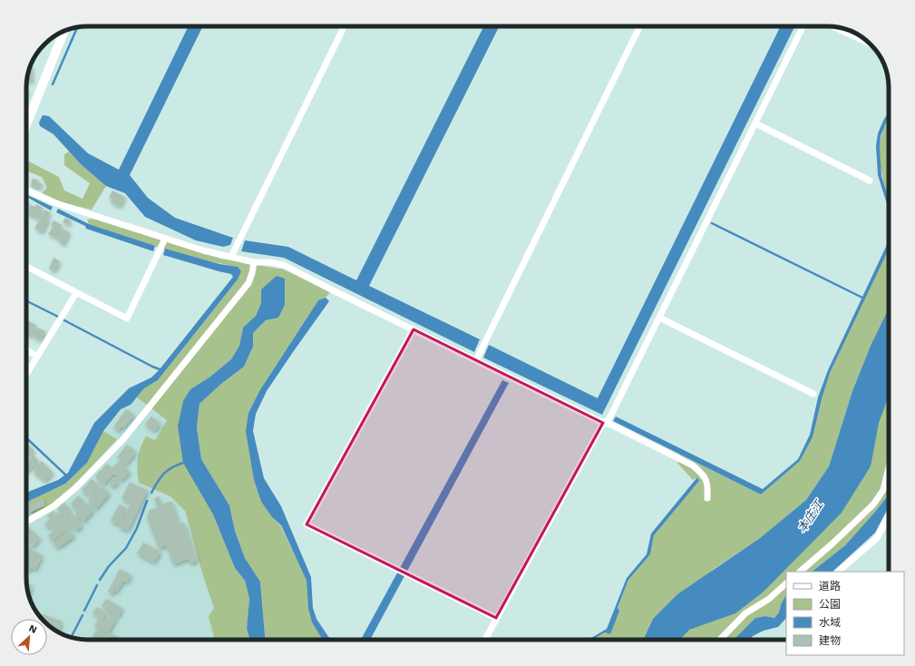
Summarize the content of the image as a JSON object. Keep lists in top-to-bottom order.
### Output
{
  "water": ["本庄江"],
  "legend": [
    "道路",
    "公園",
    "水域",
    "建物"
  ],
  "north": "top right"
}
